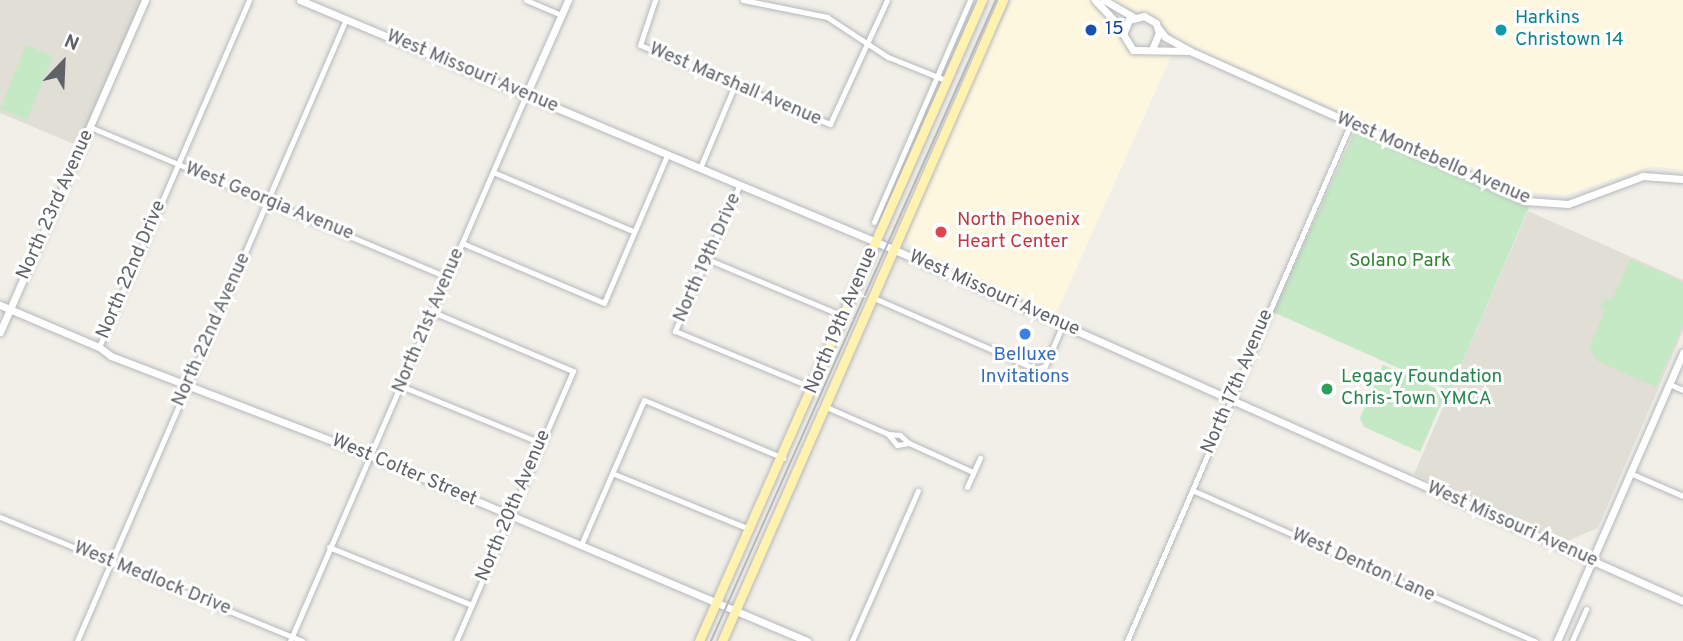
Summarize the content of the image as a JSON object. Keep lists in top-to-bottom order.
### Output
{
  "streets": {
    "main road": ["North 19th Avenue"],
    "street": [
      "West Missouri Avenue",
      "West Marshall Avenue",
      "West Montebello Avenue",
      "West Georgia Avenue",
      "North 23rd Avenue",
      "North 19th Drive",
      "North 22nd Drive",
      "North 21st Avenue",
      "North 22nd Avenue",
      "North 17th Avenue",
      "West Colter Street",
      "North 20th Avenue",
      "West Denton Lane",
      "West Medlock Drive"
    ]
  },
  "crossings": [
    ["West Missouri Avenue", "North 19th Drive"],
    ["West Missouri Avenue", "North 21st Avenue"],
    ["West Missouri Avenue", "North 19th Avenue"],
    ["West Missouri Avenue", "North 22nd Avenue"],
    ["West Missouri Avenue", "North 17th Avenue"],
    ["West Montebello Avenue", "North 17th Avenue"],
    ["West Georgia Avenue", "North 23rd Avenue"],
    ["West Georgia Avenue", "North 22nd Drive"],
    ["West Georgia Avenue", "North 21st Avenue"],
    ["West Georgia Avenue", "North 22nd Avenue"],
    ["North 23rd Avenue", "West Colter Street"],
    ["North 19th Drive", "North 19th Avenue"],
    ["North 22nd Drive", "West Colter Street"],
    ["North 21st Avenue", "West Colter Street"],
    ["North 21st Avenue", "North 20th Avenue"],
    ["North 21st Avenue", "West Medlock Drive"],
    ["North 19th Avenue", "West Colter Street"],
    ["North 22nd Avenue", "West Colter Street"],
    ["North 22nd Avenue", "West Medlock Drive"],
    ["North 17th Avenue", "West Denton Lane"],
    ["West Colter Street", "North 20th Avenue"]
  ],
  "parks": ["Solano Park"],
  "places": [
    "15",
    "Harkins Christown 14",
    "North Phoenix Heart Center",
    "Belluxe Invitations",
    "Legacy Foundation Chris-Town YMCA"
  ],
  "north": "top right"
}
